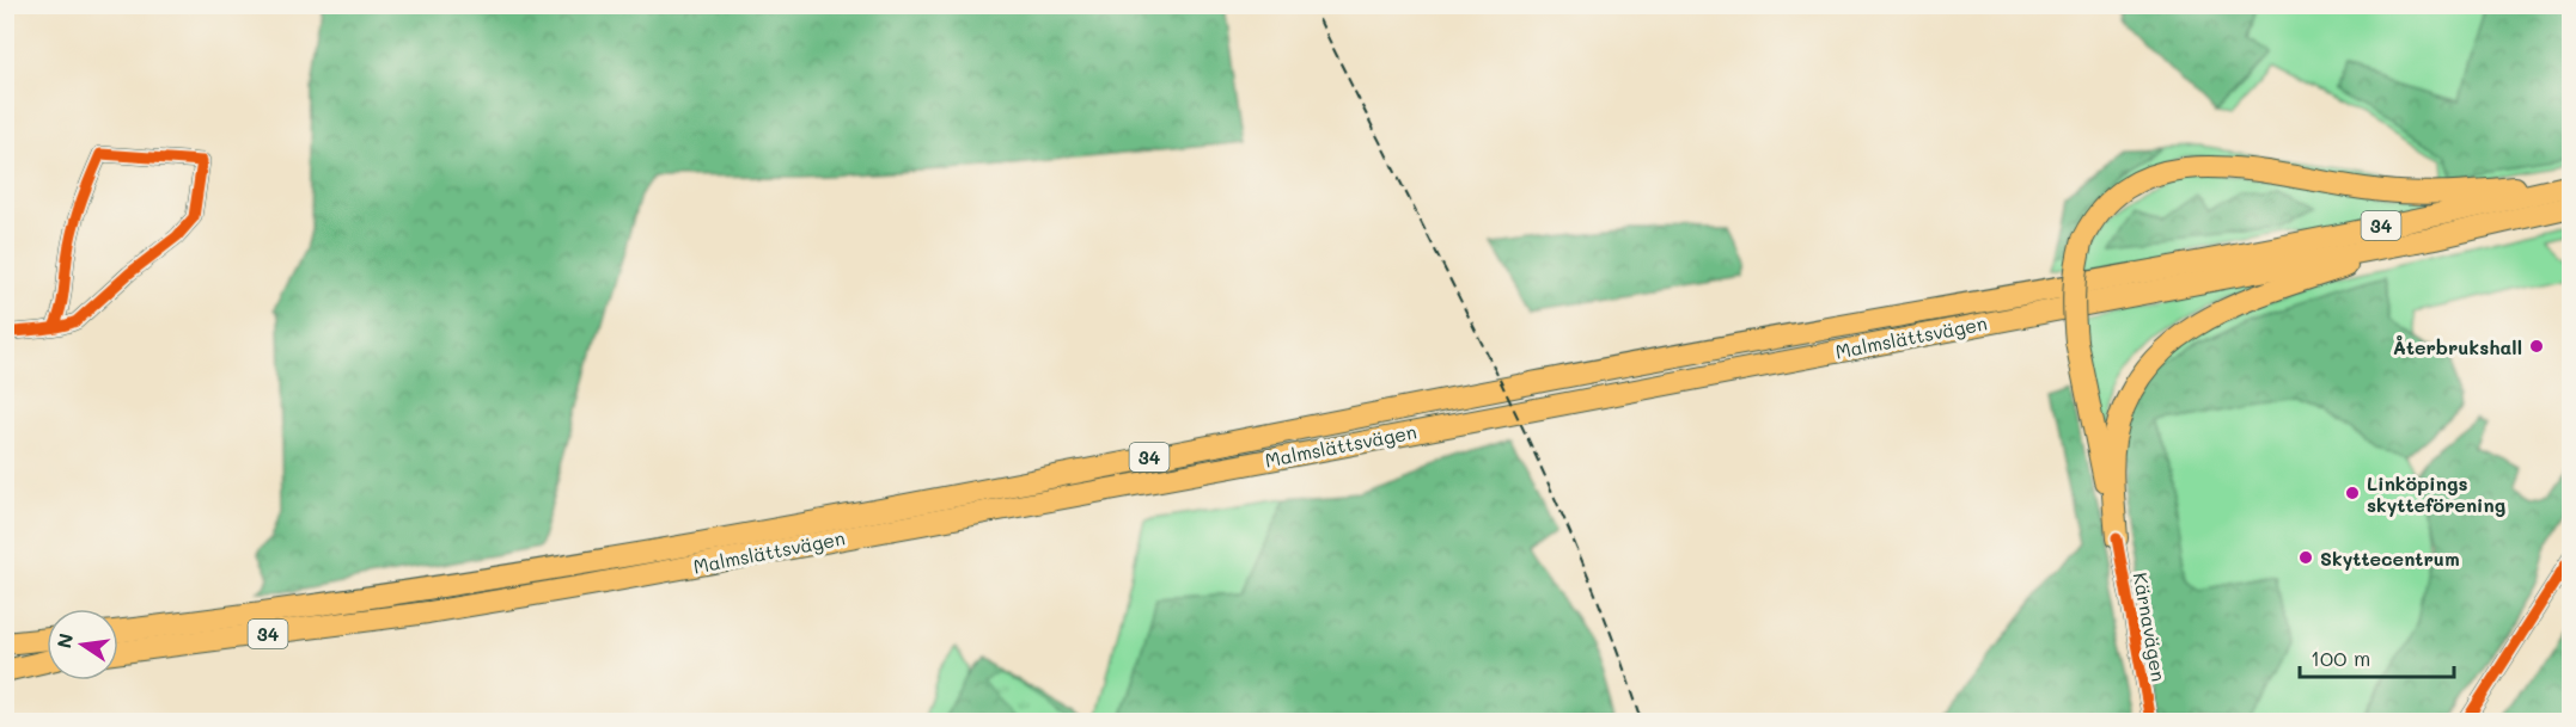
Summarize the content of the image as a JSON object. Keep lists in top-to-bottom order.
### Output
{
  "streets": {
    "highway": ["34", "Malmslättsvägen"],
    "street": ["Kärnavägen"]
  },
  "places": ["Återbrukshall", "Linköpings skytteförening", "Skyttecentrum"],
  "scale_bar": "100 m",
  "north": "left"
}
